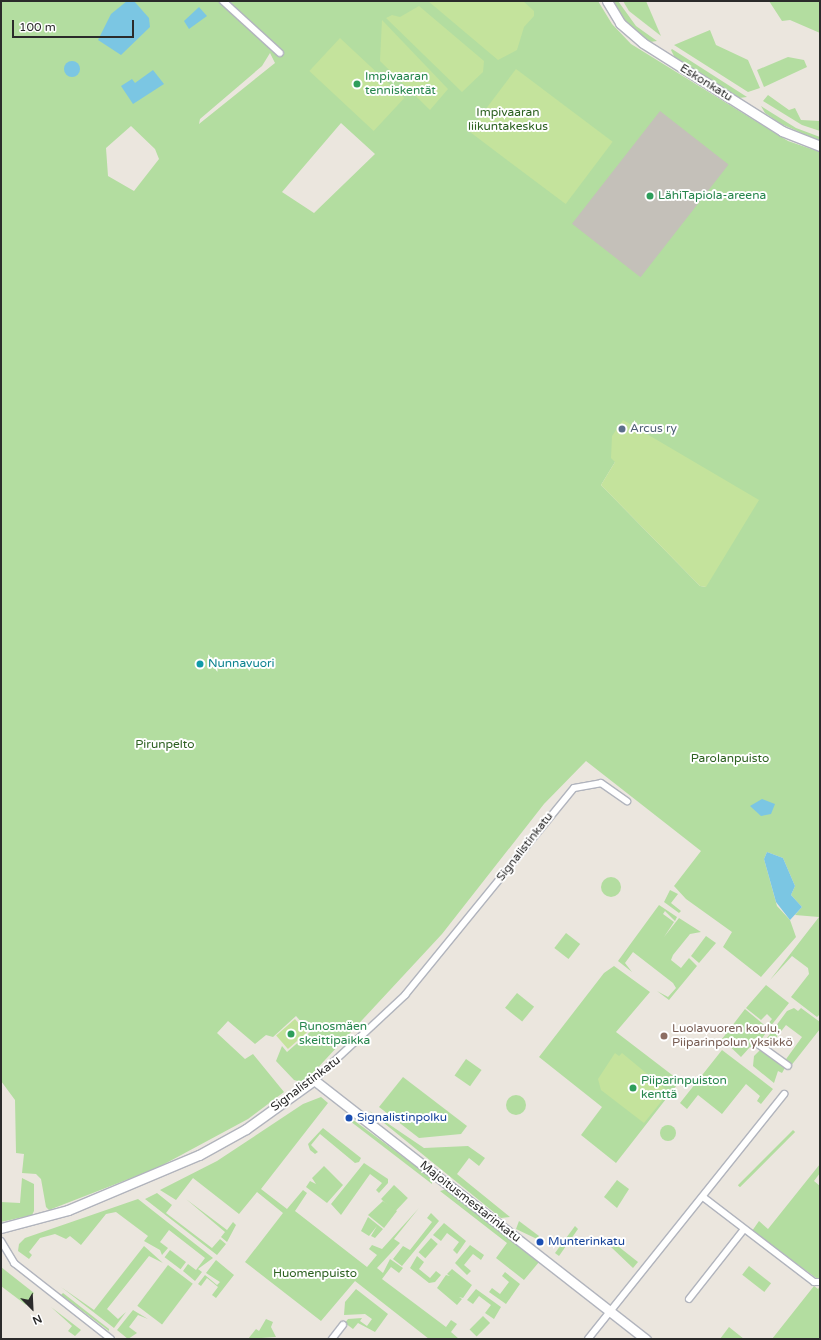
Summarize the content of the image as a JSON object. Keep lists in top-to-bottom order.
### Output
{
  "streets": {
    "street": ["Eskonkatu", "Signalistinkatu", "Majoitusmestarinkatu"]
  },
  "crossings": [
    ["Signalistinkatu", "Majoitusmestarinkatu"]
  ],
  "parks": [
    "Impivaaran liikuntakeskus",
    "Pirunpelto",
    "Parolanpuisto",
    "Huomenpuisto"
  ],
  "places": [
    "Impivaaran tenniskentät",
    "LähiTapiola-areena",
    "Arcus ry",
    "Nunnavuori",
    "Runosmäen skeittipaikka",
    "Luolavuoren koulu, Piiparinpolun yksikkö",
    "Piiparinpuiston kenttä",
    "Signalistinpolku",
    "Munterinkatu"
  ],
  "scale_bar": "100 m",
  "north": "bottom right"
}
